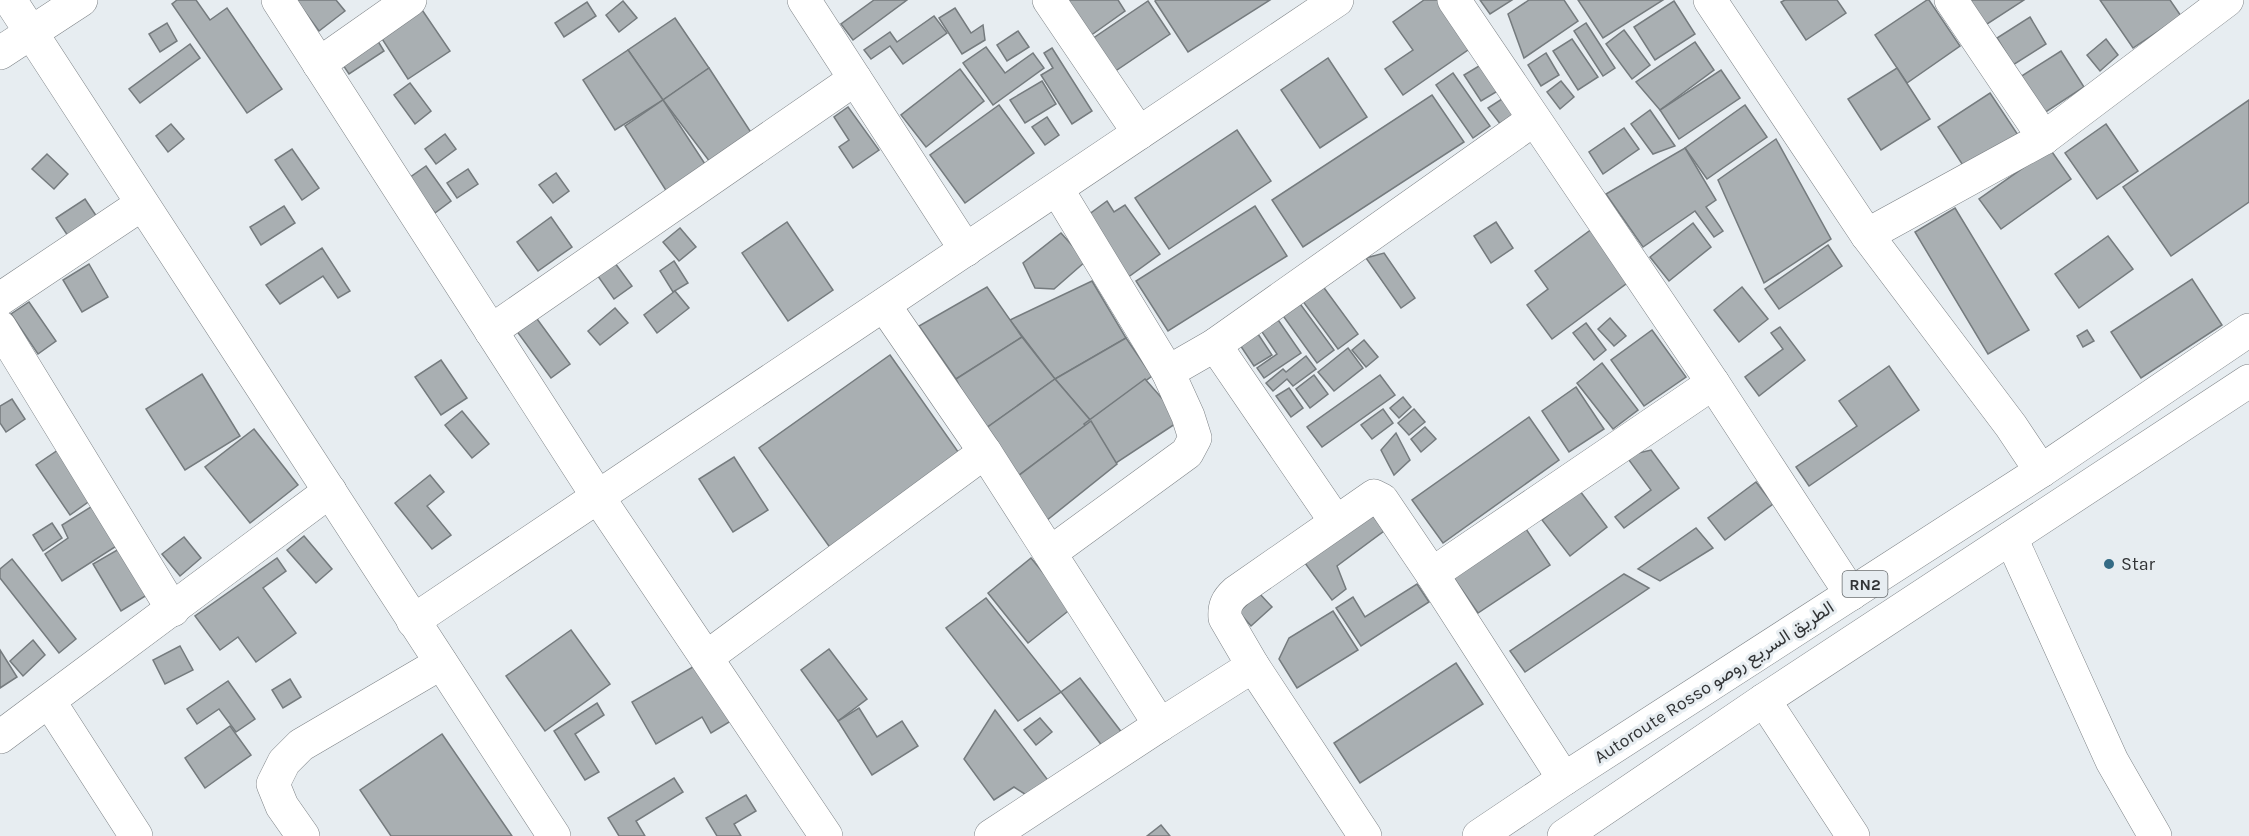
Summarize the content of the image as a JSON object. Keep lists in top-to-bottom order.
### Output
{
  "streets": {
    "main road": ["RN2", "Autoroute Rosso الطريق السريع روصو"]
  },
  "places": ["Star"]
}
